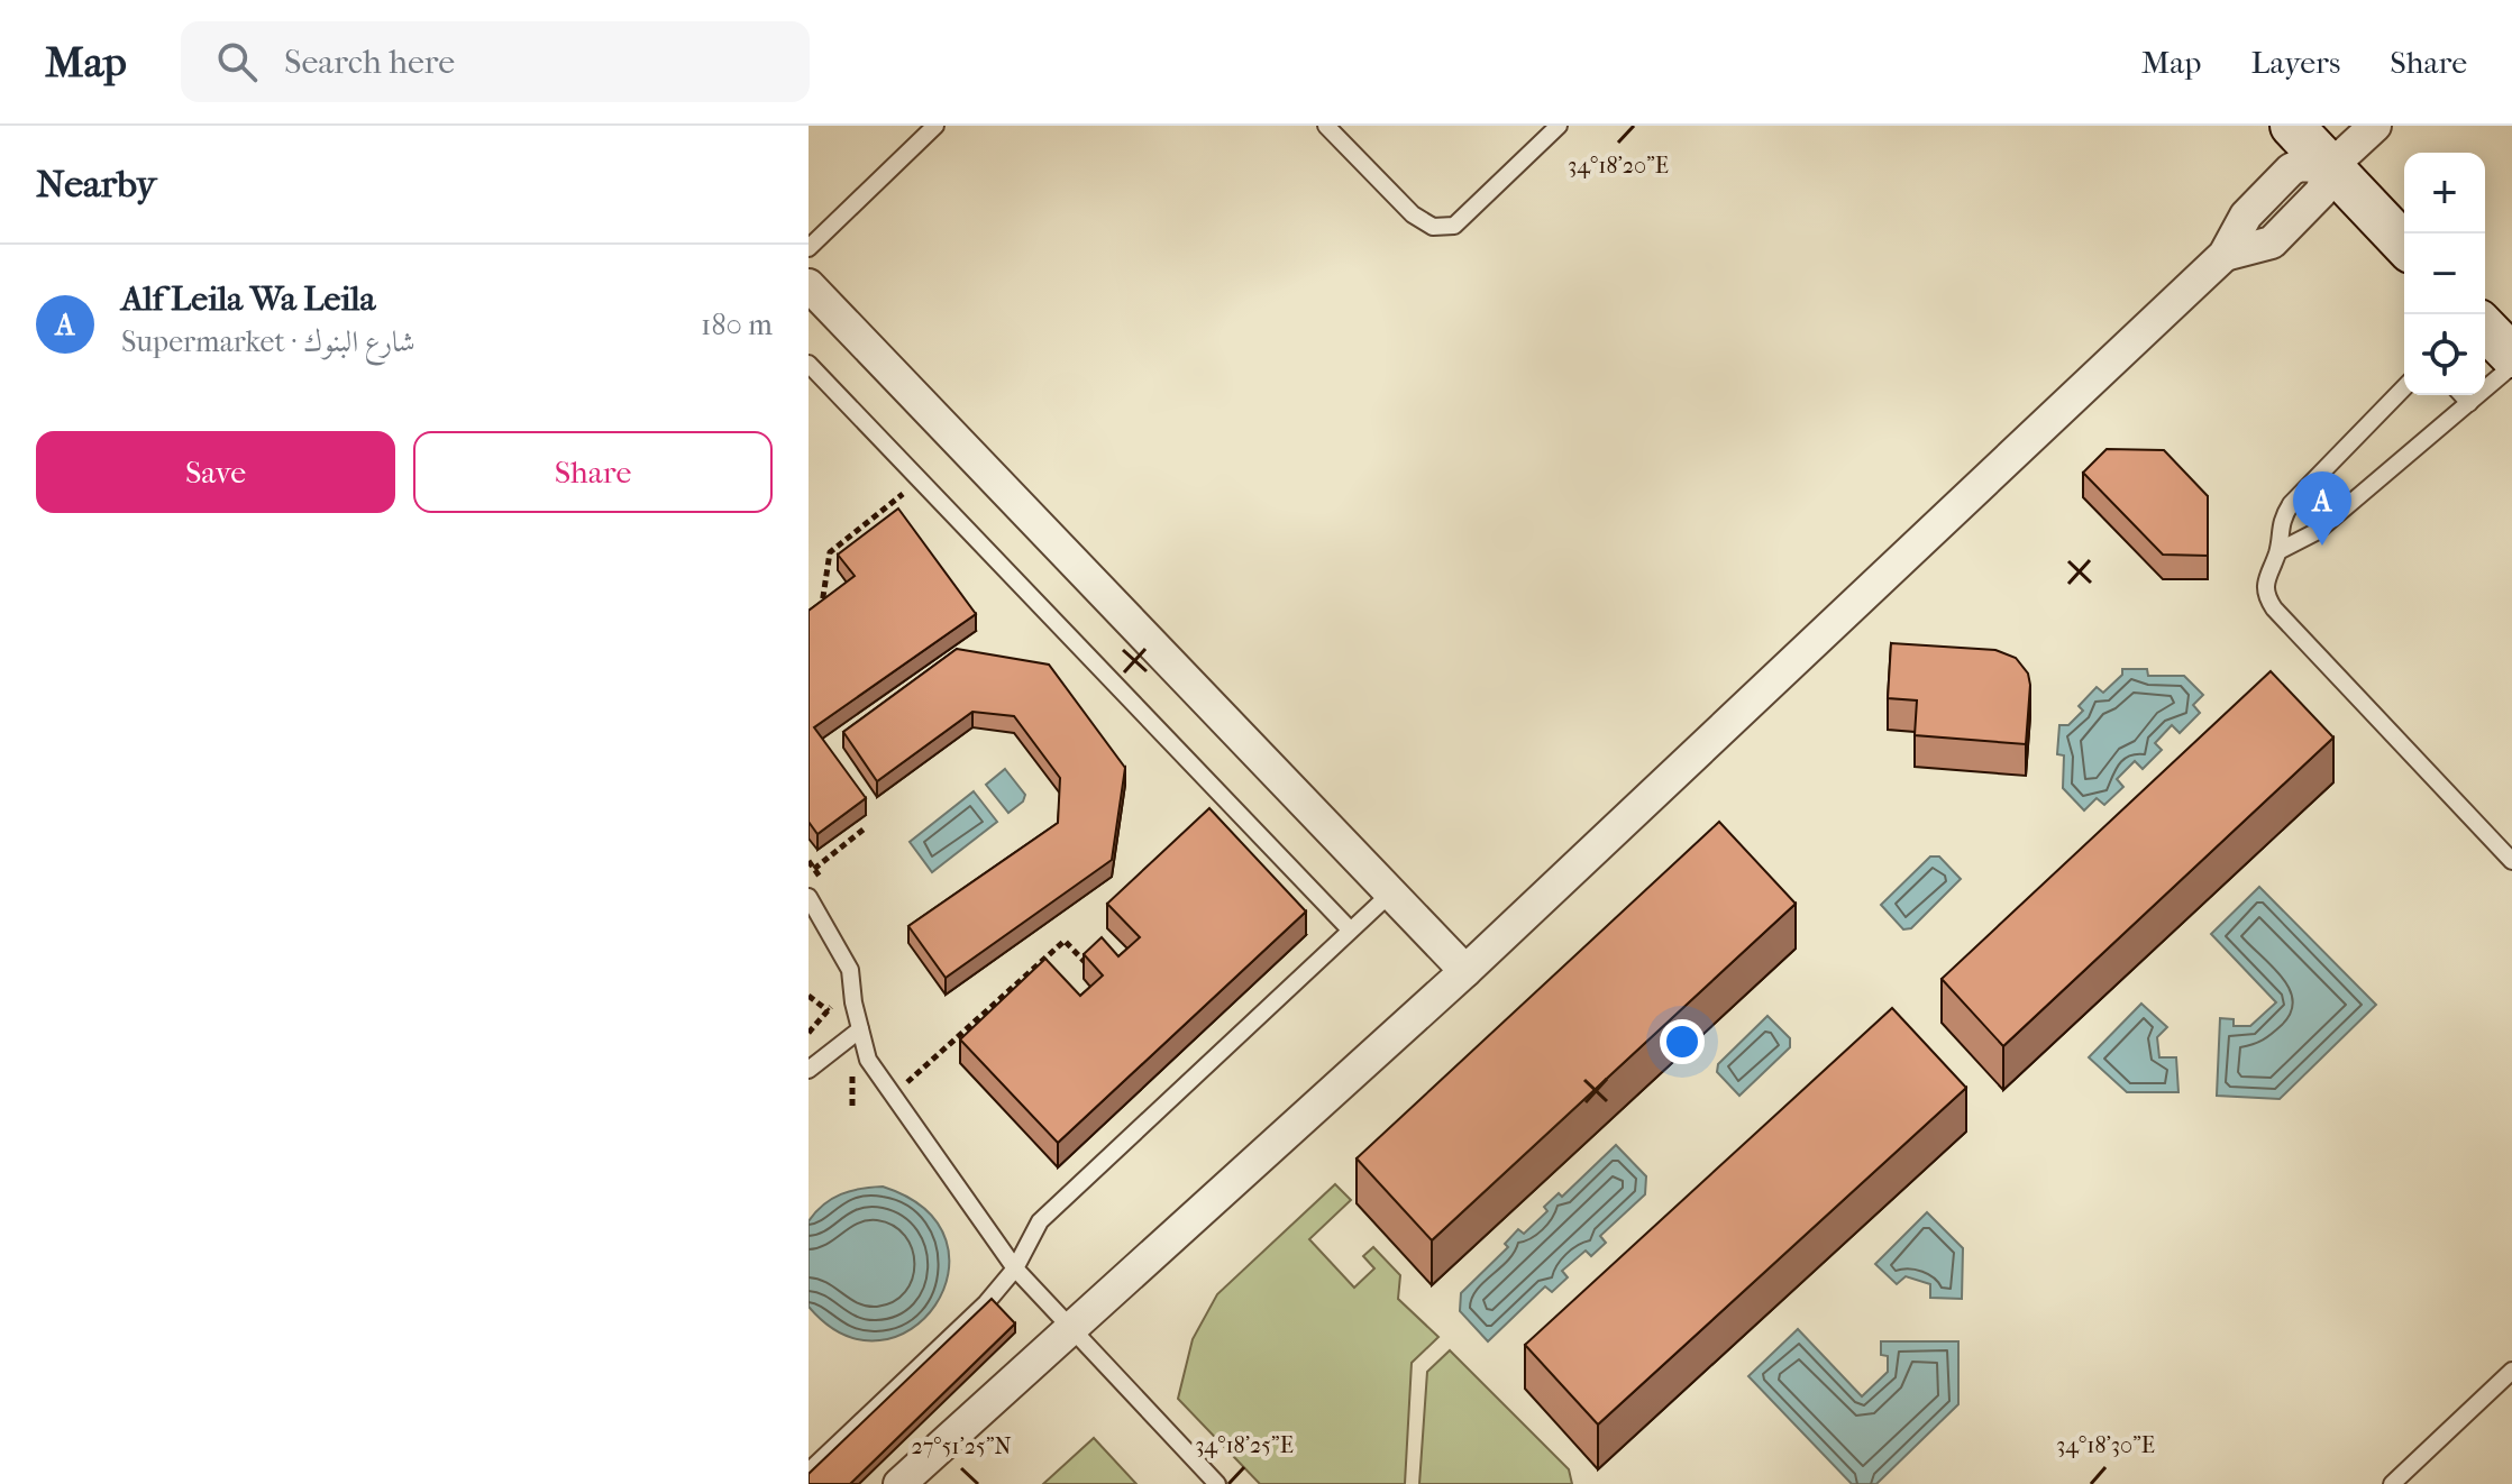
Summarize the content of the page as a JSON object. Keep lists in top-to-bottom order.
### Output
{
  "page": {
    "header": "Map",
    "search": "Search here",
    "nav": ["Map", "Layers", "Share"],
    "heading": "Nearby",
    "map_buttons": ["+", "−"],
    "list": [
      {
        "mark": "A",
        "name": "Alf Leila Wa Leila",
        "note": "Supermarket · شارع البنوك",
        "value": "180 m"
      }
    ],
    "buttons": ["Save", "Share"],
    "pins": "A"
  },
  "coordinates": [
    "34°18'20\"E",
    "34°18'25\"E",
    "34°18'30\"E",
    "27°51'25\"N"
  ]
}
